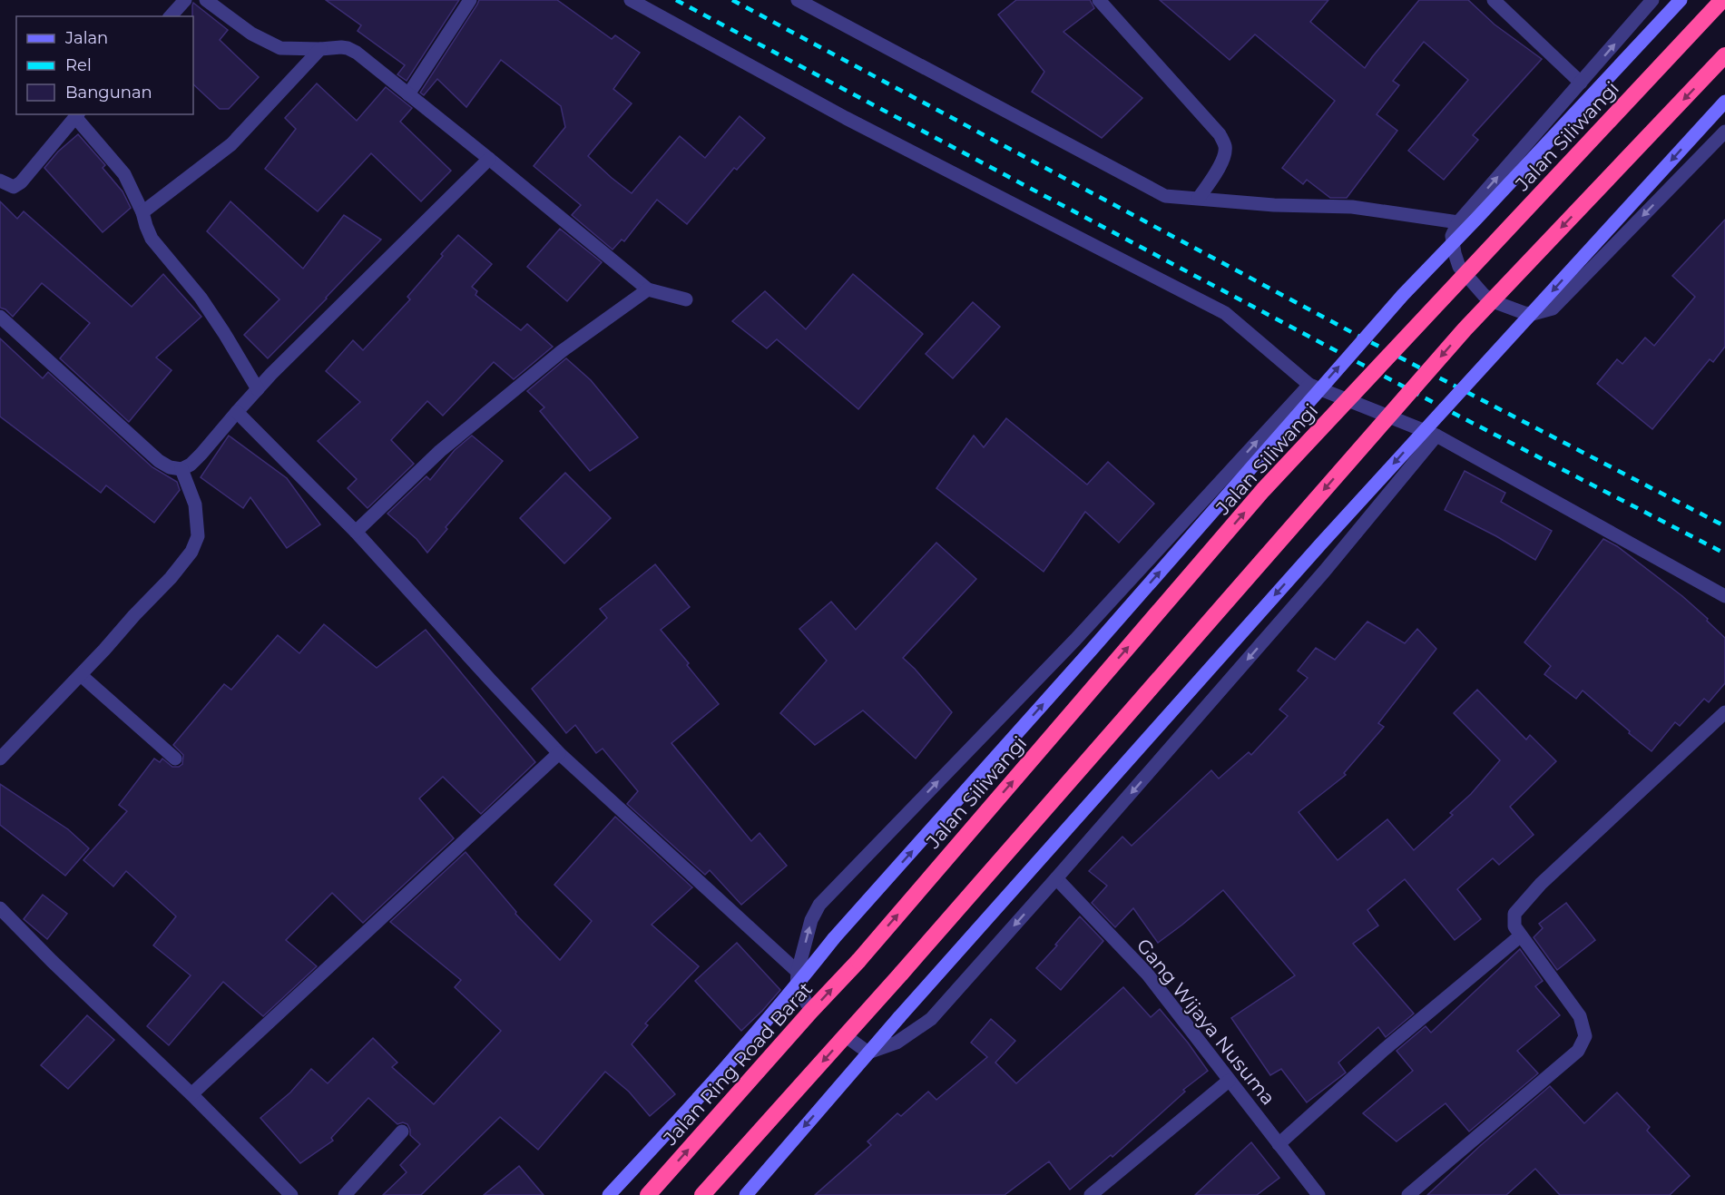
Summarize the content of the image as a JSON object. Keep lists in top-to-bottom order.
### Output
{
  "streets": {
    "highway": ["Jalan Siliwangi", "Jalan Ring Road Barat"],
    "street": ["Gang Wijaya Nusuma"]
  },
  "crossings": [
    ["Jalan Siliwangi", "Jalan Ring Road Barat"]
  ],
  "legend": ["Jalan", "Rel", "Bangunan"]
}
